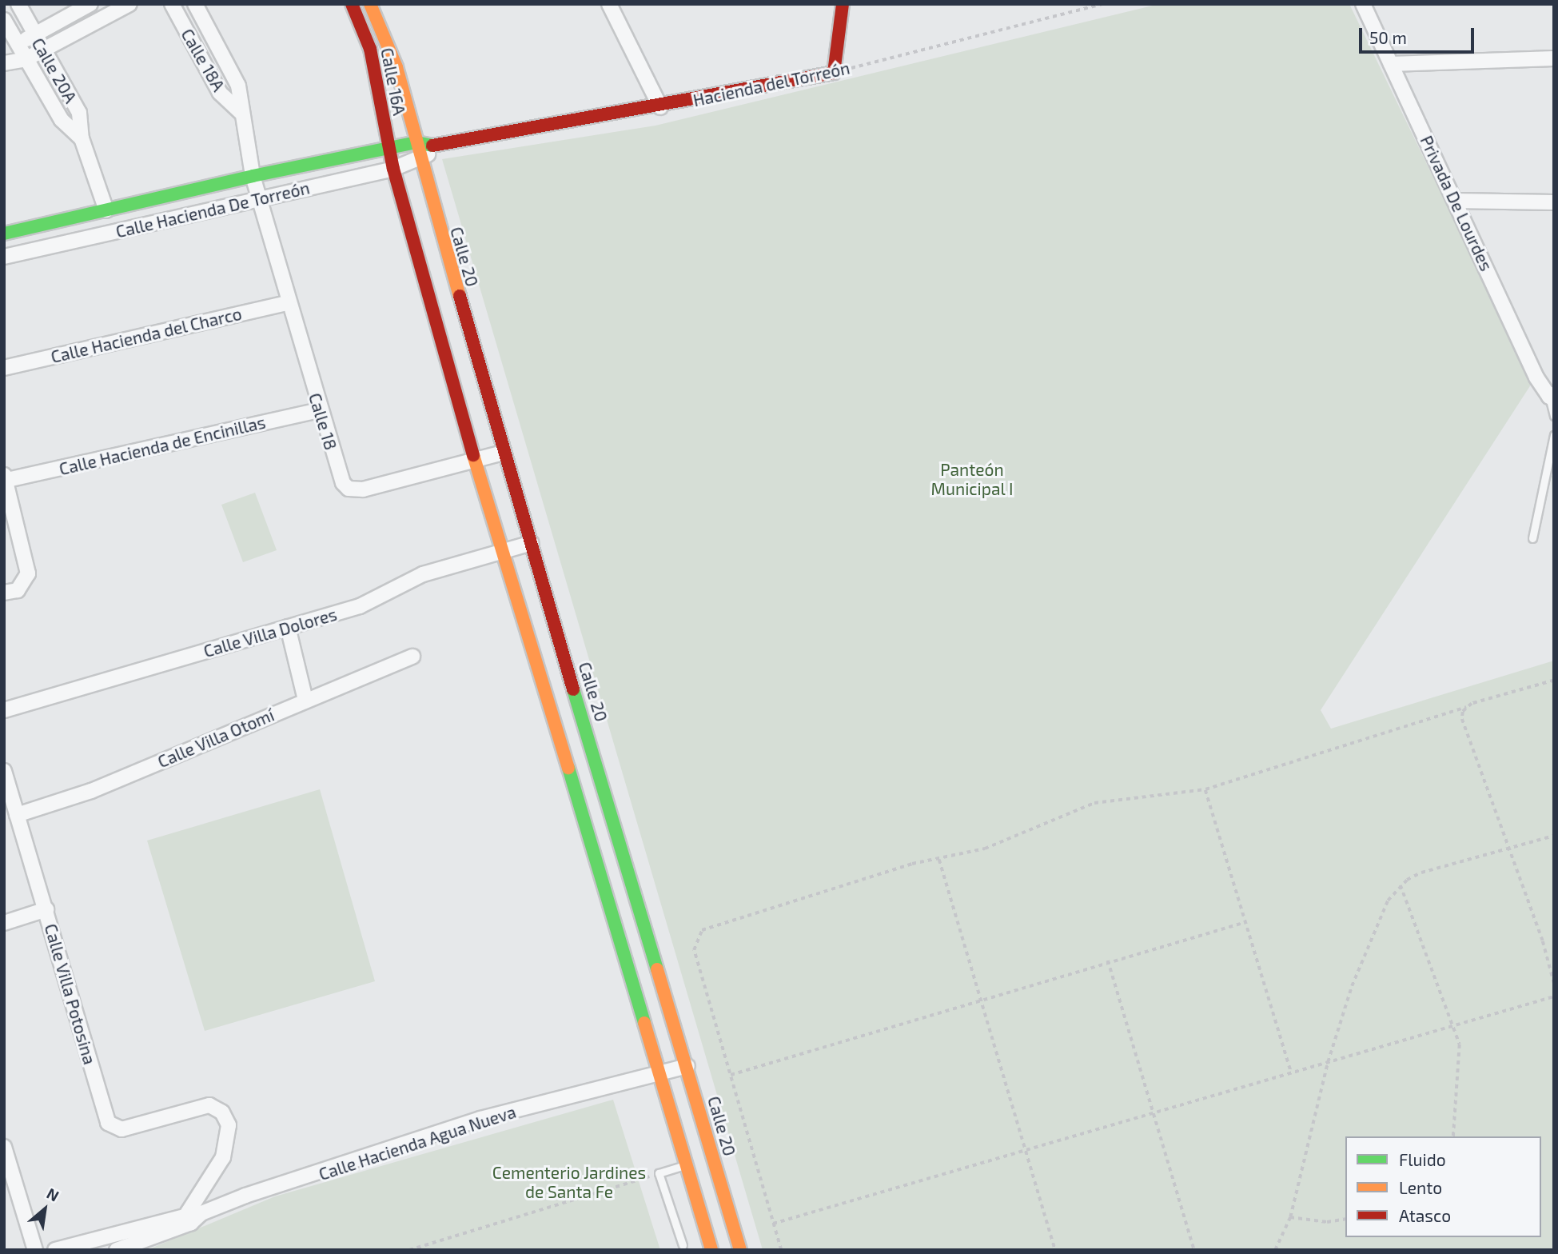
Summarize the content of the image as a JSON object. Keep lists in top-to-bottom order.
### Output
{
  "streets": {
    "main road": [
      "Calle 16A",
      "Hacienda del Torreón",
      "Calle Hacienda De Torreón",
      "Calle 20"
    ],
    "street": [
      "Calle 18A",
      "Calle 20A",
      "Privada De Lourdes",
      "Calle Hacienda del Charco",
      "Calle 18",
      "Calle Hacienda de Encinillas",
      "Calle Villa Dolores",
      "Calle Villa Otomí",
      "Calle Villa Potosina",
      "Calle Hacienda Agua Nueva"
    ]
  },
  "crossings": [
    ["Calle 18A", "Calle Hacienda De Torreón"],
    ["Calle 18A", "Calle 18"],
    ["Calle 20A", "Calle Hacienda De Torreón"],
    ["Calle 16A", "Hacienda del Torreón"],
    ["Calle 16A", "Calle Hacienda De Torreón"],
    ["Calle 16A", "Calle 20"],
    ["Hacienda del Torreón", "Calle Hacienda De Torreón"],
    ["Hacienda del Torreón", "Calle 20"],
    ["Calle Hacienda De Torreón", "Calle 20"],
    ["Calle Hacienda De Torreón", "Calle 18"],
    ["Calle 20", "Calle 18"],
    ["Calle 20", "Calle Villa Dolores"],
    ["Calle 20", "Calle Hacienda Agua Nueva"],
    ["Calle Hacienda del Charco", "Calle 18"],
    ["Calle 18", "Calle Hacienda de Encinillas"],
    ["Calle Villa Otomí", "Calle Villa Potosina"],
    ["Calle Villa Potosina", "Calle Hacienda Agua Nueva"]
  ],
  "parks": ["Panteón Municipal I", "Cementerio Jardines de Santa Fe"],
  "legend": ["Fluido", "Lento", "Atasco"],
  "scale_bar": "50 m",
  "north": "top right"
}
